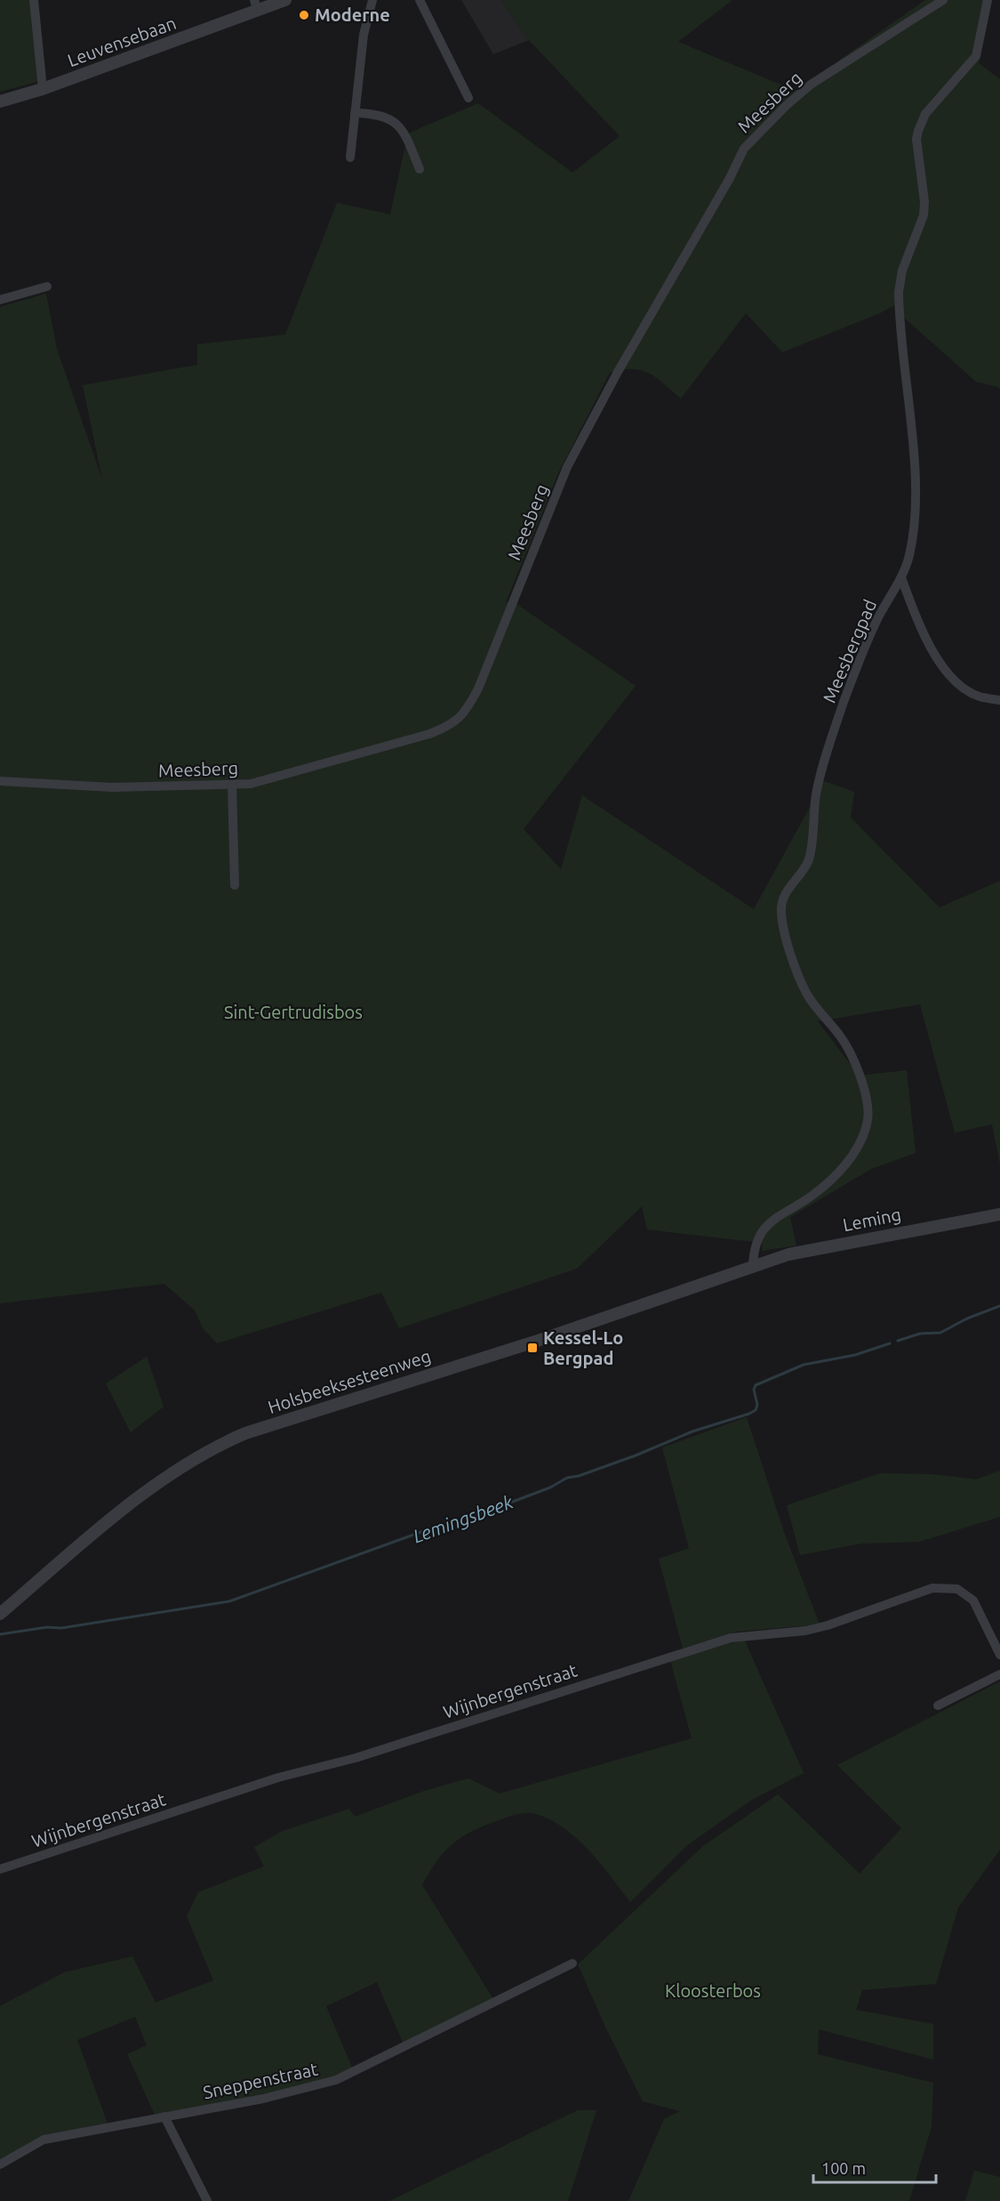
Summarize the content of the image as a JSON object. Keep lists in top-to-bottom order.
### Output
{
  "streets": {
    "street": [
      "Leuvensebaan",
      "Meesberg",
      "Meesbergpad",
      "Leming",
      "Holsbeeksesteenweg",
      "Wijnbergenstraat",
      "Sneppenstraat"
    ]
  },
  "crossings": [
    ["Meesbergpad", "Leming"],
    ["Meesbergpad", "Holsbeeksesteenweg"],
    ["Leming", "Holsbeeksesteenweg"]
  ],
  "water": ["Lemingsbeek"],
  "parks": ["Sint-Gertrudisbos", "Kloosterbos"],
  "places": {
    "other": ["Moderne"],
    "transit": ["Kessel-Lo Bergpad"]
  },
  "scale_bar": "100 m"
}
